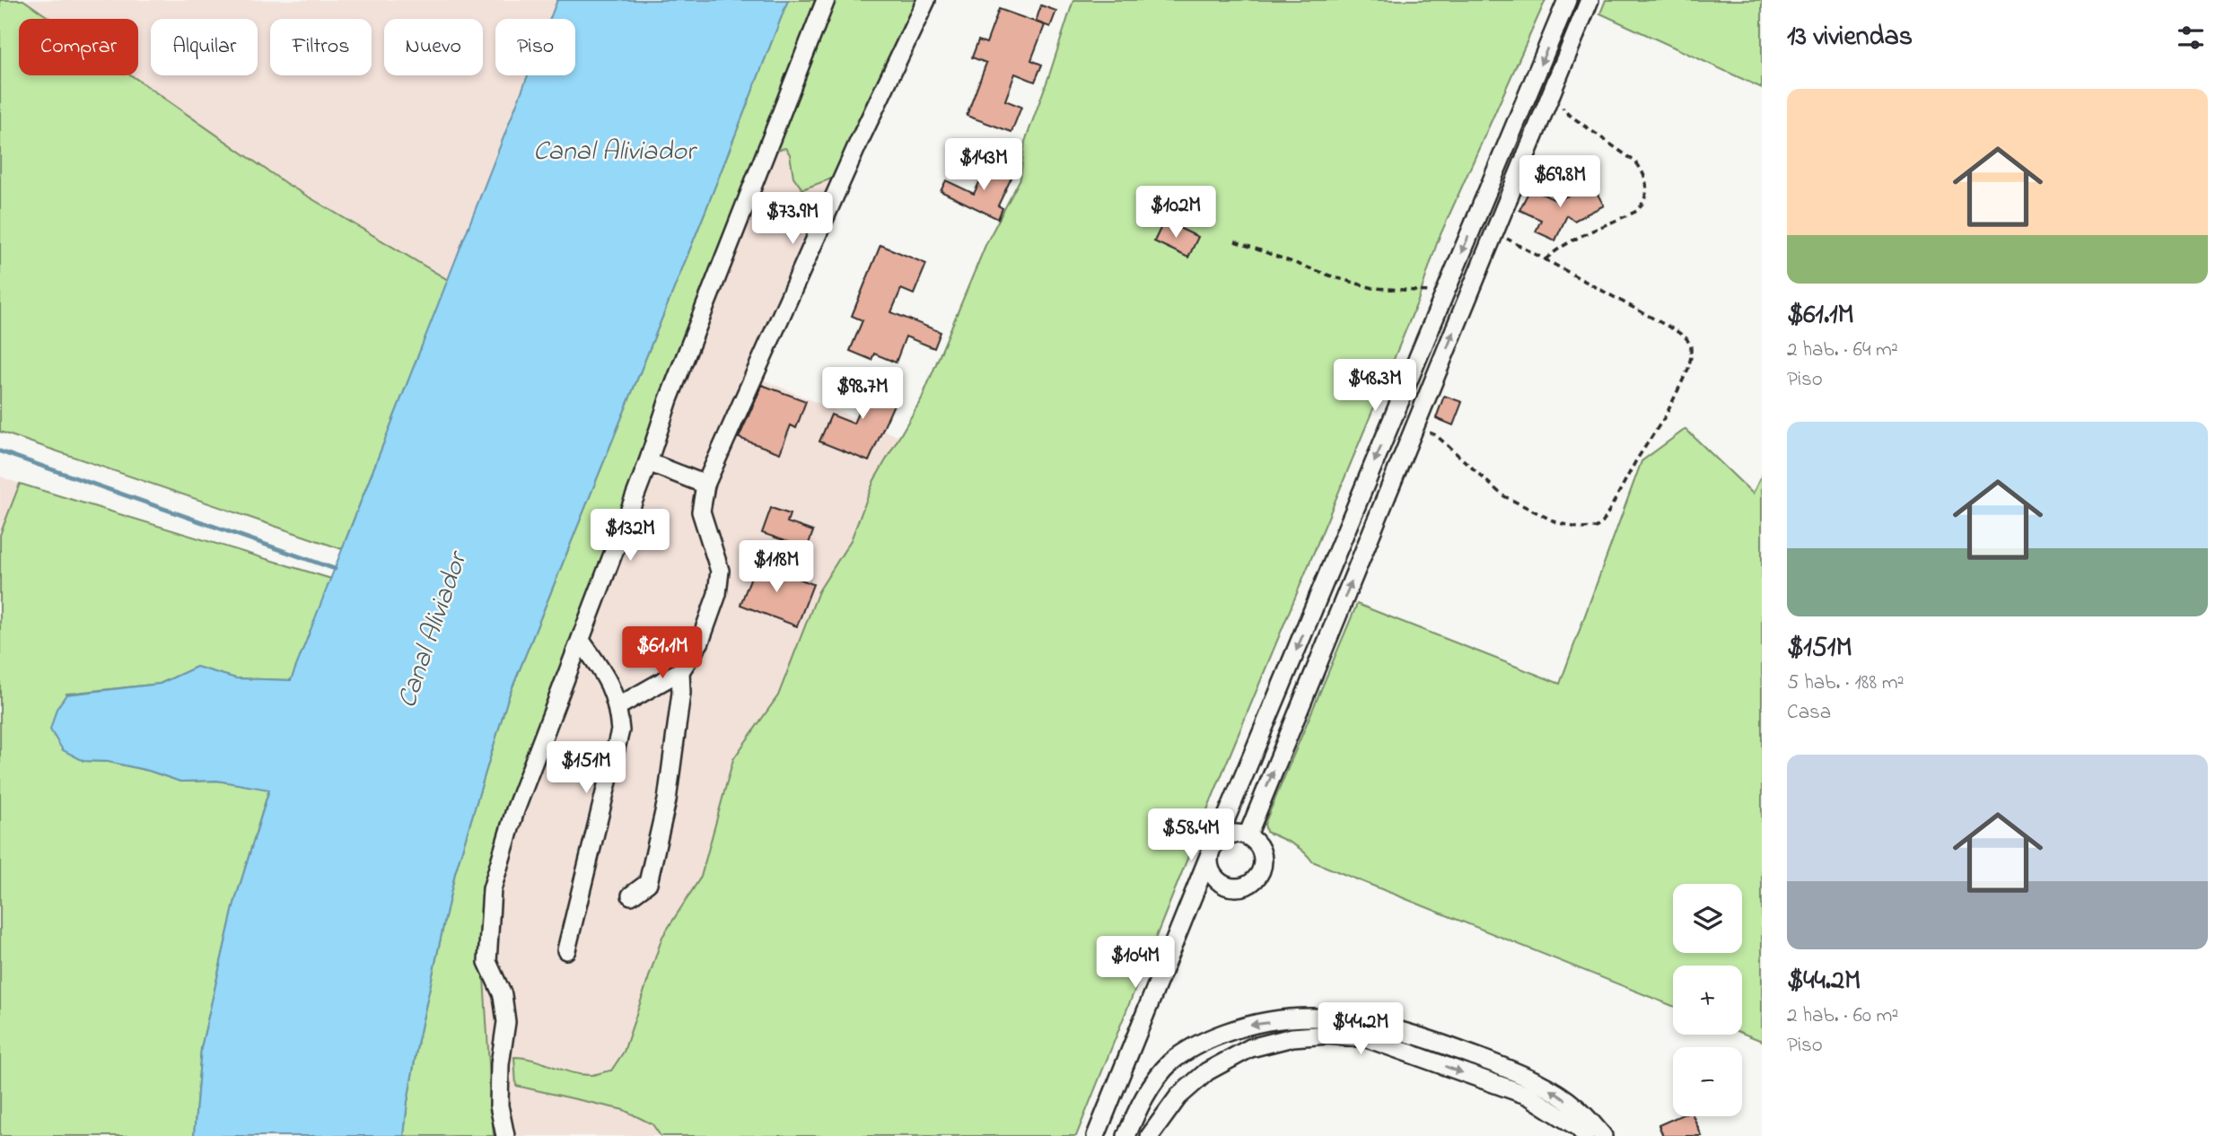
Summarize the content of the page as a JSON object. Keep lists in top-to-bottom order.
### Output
{
  "water": ["Canal Aliviador"],
  "page": {
    "heading": "13 viviendas",
    "chip": [
      "Comprar",
      "Alquilar",
      "Filtros",
      "Nuevo",
      "Piso"
    ],
    "list": [
      {
        "name": "$61.1M",
        "note": "2 hab. · 64 m² · Piso"
      },
      {
        "name": "$151M",
        "note": "5 hab. · 188 m² · Casa"
      },
      {
        "name": "$44.2M",
        "note": "2 hab. · 60 m² · Piso"
      }
    ],
    "price": [
      "$143M",
      "$69.8M",
      "$102M",
      "$73.9M",
      "$48.3M",
      "$98.7M",
      "$132M",
      "$118M",
      "$61.1M",
      "$151M",
      "$58.4M",
      "$104M",
      "$44.2M"
    ],
    "map_buttons": ["+", "−"]
  }
}
